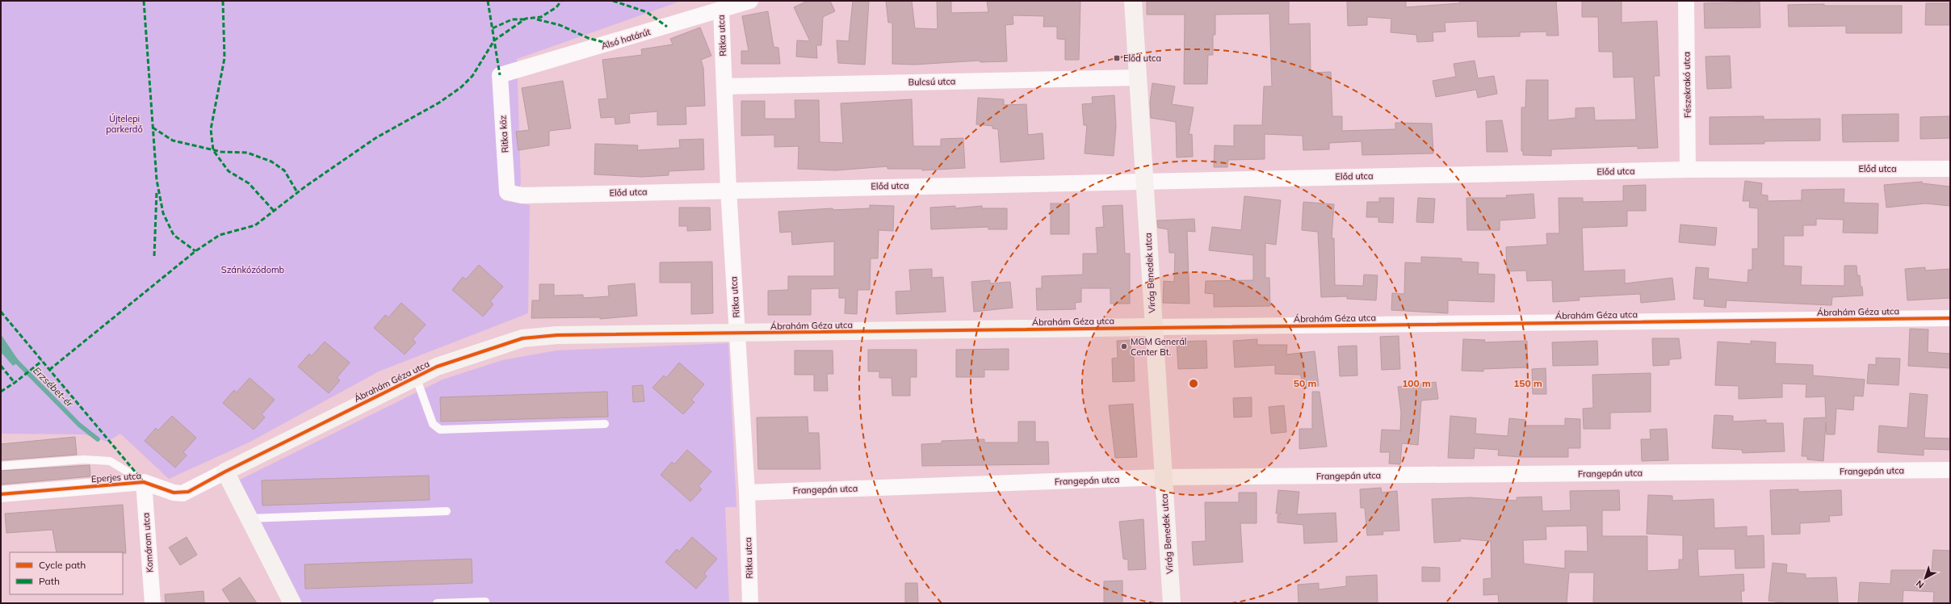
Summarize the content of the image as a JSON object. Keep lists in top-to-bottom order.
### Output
{
  "streets": {
    "street": [
      "Ritka utca",
      "Alsó határút",
      "Bulcsú utca",
      "Fészekrakó utca",
      "Ritka köz",
      "Előd utca",
      "Virág Benedek utca",
      "Ábrahám Géza utca",
      "Frangepán utca",
      "Eperjes utca",
      "Komárom utca"
    ]
  },
  "crossings": [
    ["Ritka utca", "Alsó határút"],
    ["Ritka utca", "Bulcsú utca"],
    ["Ritka utca", "Előd utca"],
    ["Ritka utca", "Ábrahám Géza utca"],
    ["Ritka utca", "Frangepán utca"],
    ["Alsó határút", "Ritka köz"],
    ["Bulcsú utca", "Virág Benedek utca"],
    ["Fészekrakó utca", "Előd utca"],
    ["Ritka köz", "Előd utca"],
    ["Előd utca", "Virág Benedek utca"],
    ["Virág Benedek utca", "Ábrahám Géza utca"],
    ["Virág Benedek utca", "Frangepán utca"],
    ["Ábrahám Géza utca", "Eperjes utca"],
    ["Eperjes utca", "Komárom utca"]
  ],
  "water": ["Erzsébet-ér"],
  "parks": ["Újtelepi parkerdő", "Szánkózódomb"],
  "places": {
    "transit": ["Előd utca"],
    "other": ["MGM Generál Center Bt."]
  },
  "legend": ["Cycle path", "Path"],
  "north": "bottom left",
  "rings": ["50 m", "100 m", "150 m"]
}
